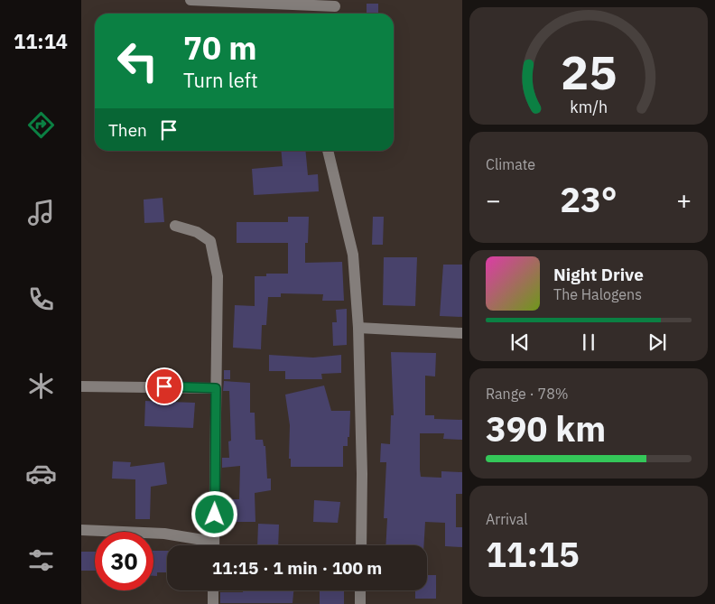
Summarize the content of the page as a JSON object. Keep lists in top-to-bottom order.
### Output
{
  "page": {
    "tabs": "11:14",
    "turn": ["70 m", "Turn left"],
    "then": "Then",
    "tile": [
      "Climate",
      ["Range · 78%", "390 km"],
      ["Arrival", "11:15"]
    ],
    "heat": ["−", "23°", "+"],
    "song": ["Night Drive", "The Halogens"],
    "limit": "30",
    "trip": "11:15 · 1 min · 100 m",
    "gauge": ["25", "km/h"]
  }
}
